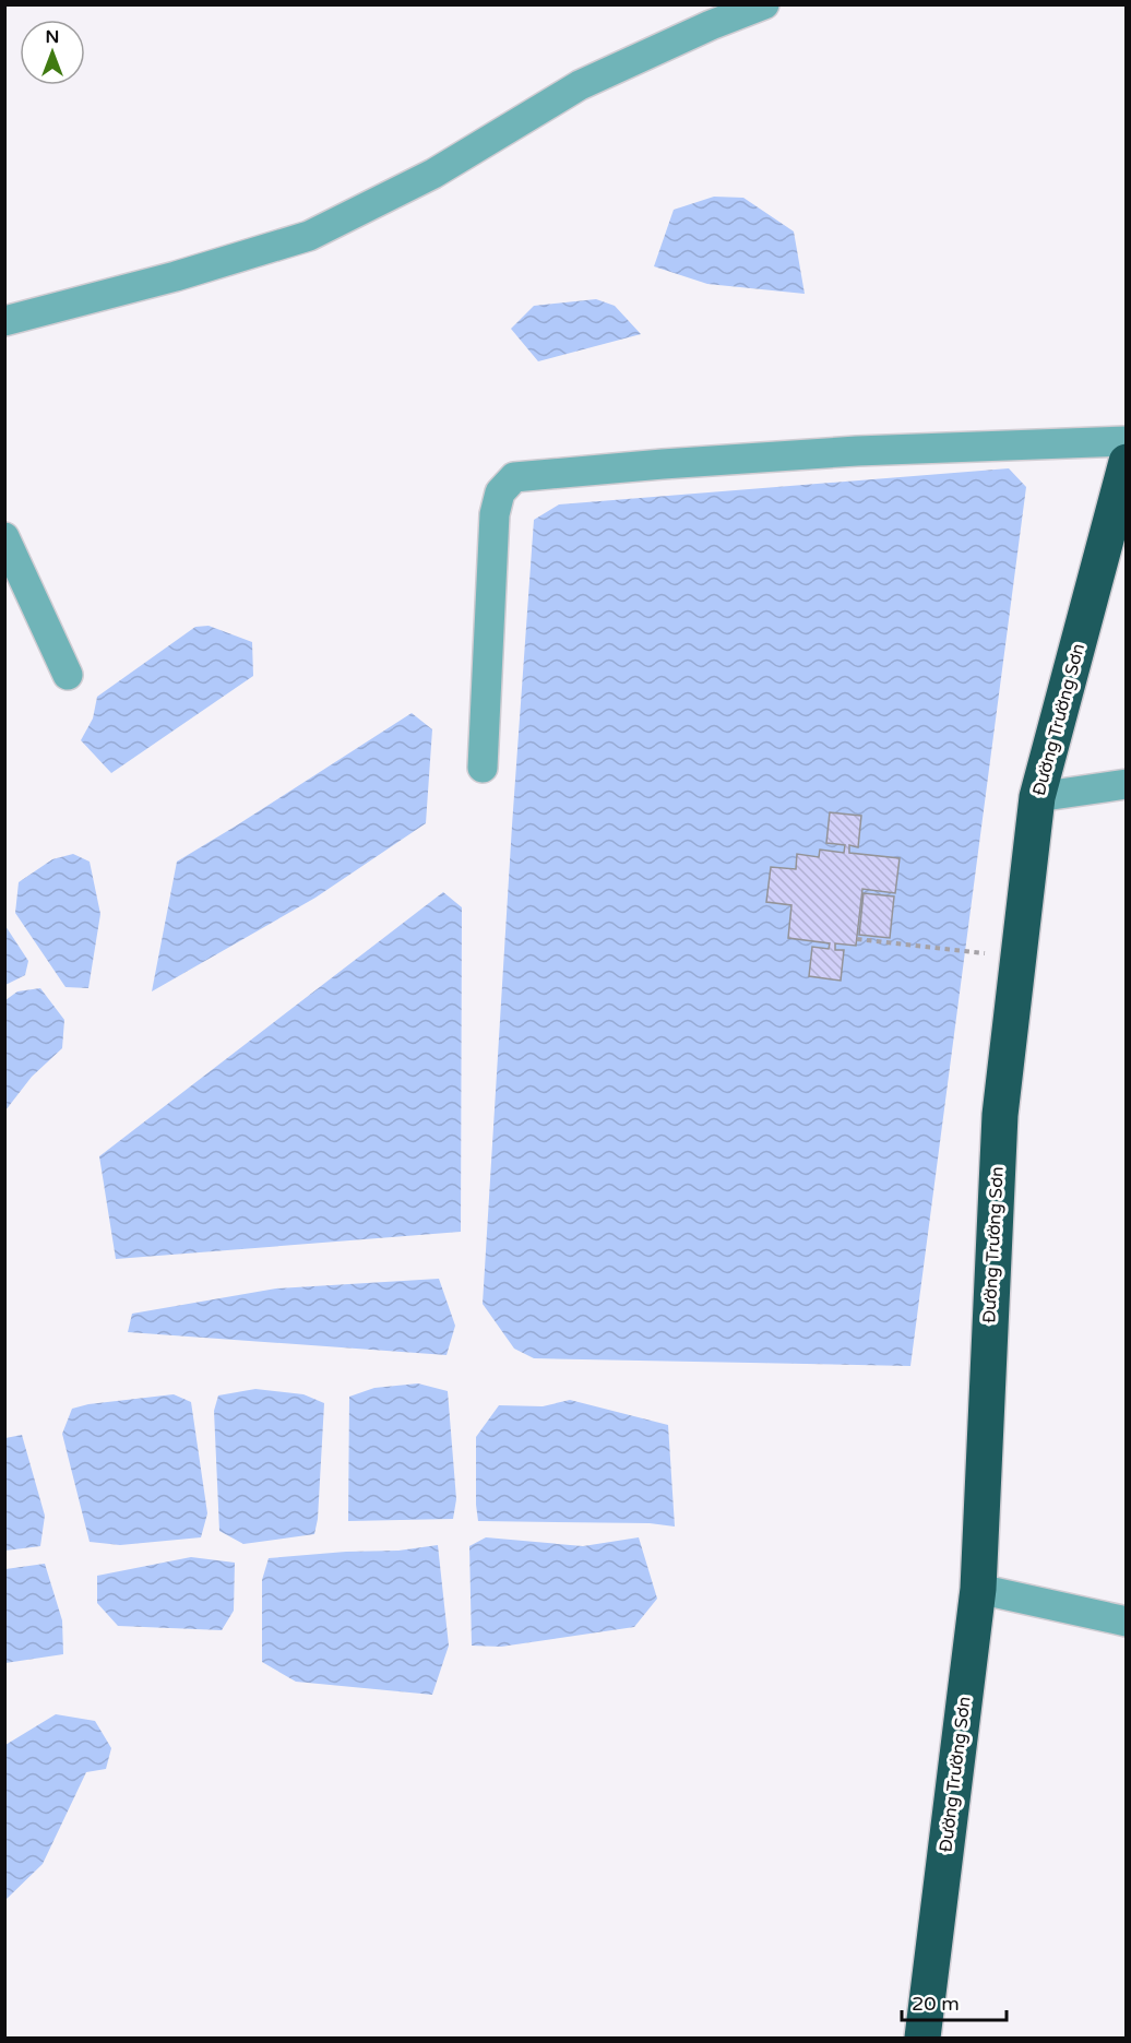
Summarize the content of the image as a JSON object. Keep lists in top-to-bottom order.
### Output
{
  "streets": {
    "highway": ["Đường Trường Sơn"]
  },
  "scale_bar": "20 m",
  "north": "top"
}
